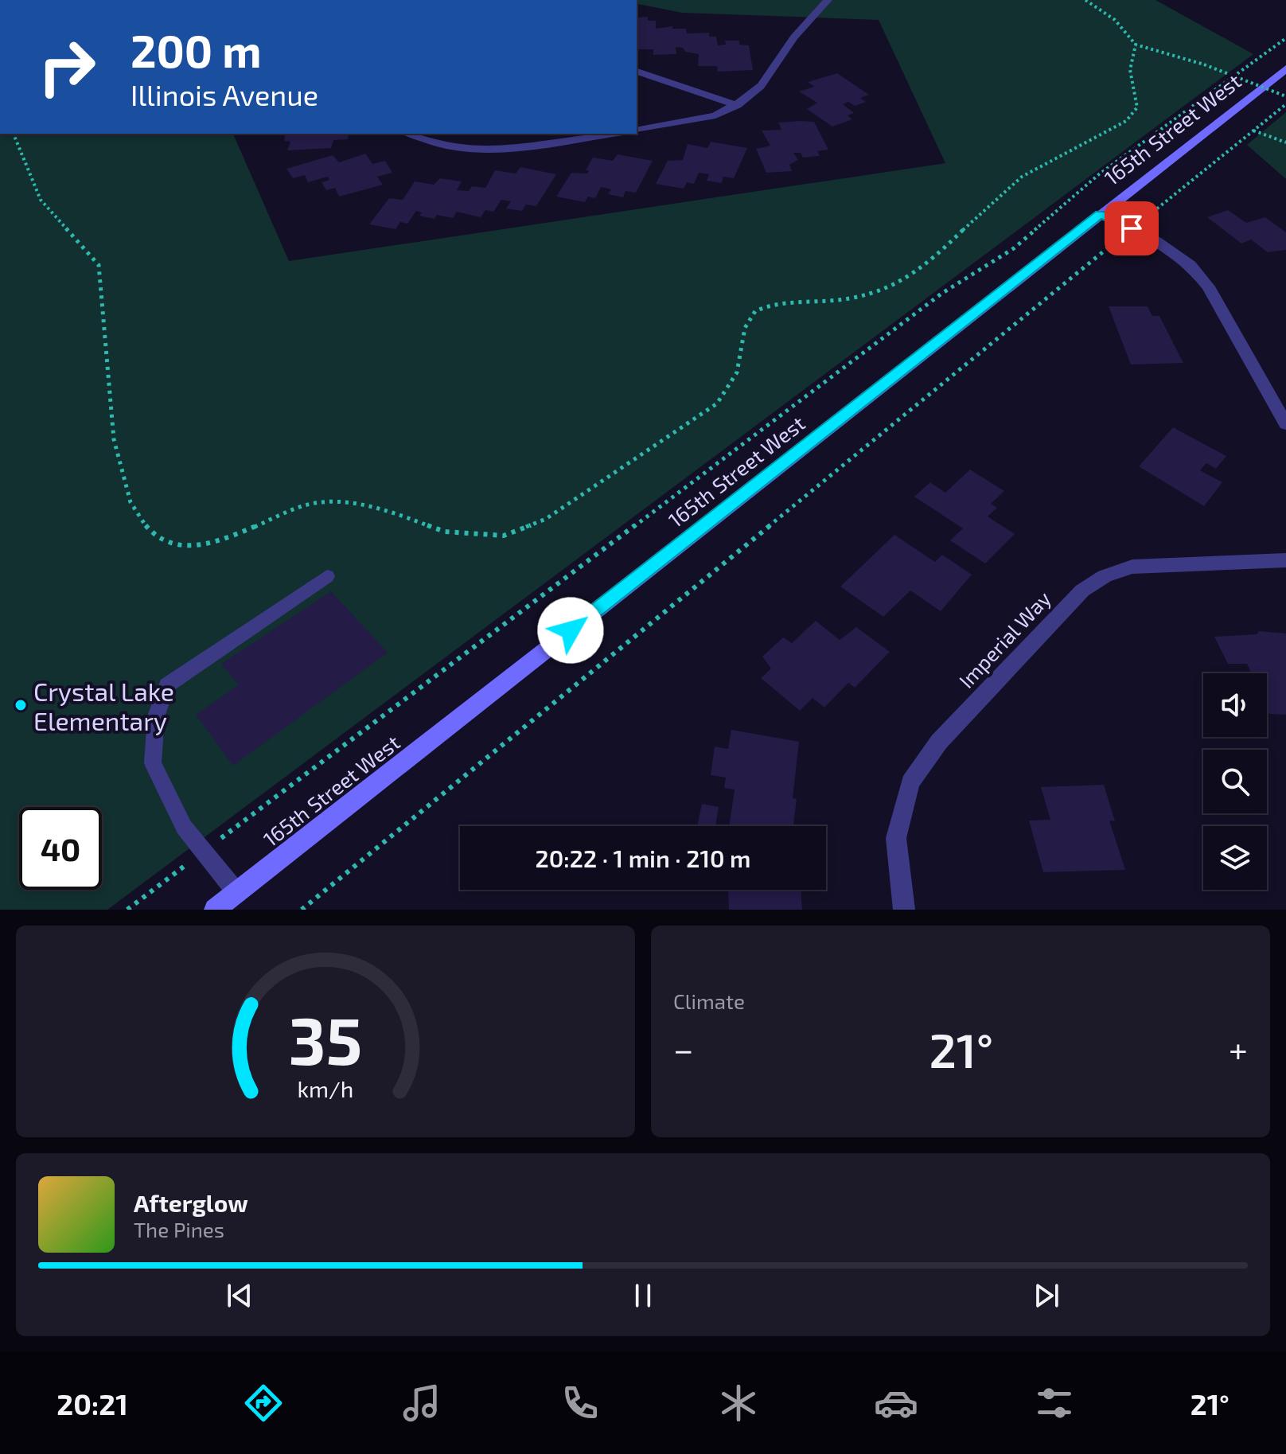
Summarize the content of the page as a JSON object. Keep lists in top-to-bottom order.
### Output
{
  "streets": {
    "street": ["165th Street West", "Imperial Way"]
  },
  "places": ["Crystal Lake Elementary"],
  "page": {
    "turn": ["200 m", "Illinois Avenue"],
    "limit": "40",
    "trip": "20:22 · 1 min · 210 m",
    "tile": "Climate",
    "heat": ["−", "21°", "+"],
    "song": ["Afterglow", "The Pines"],
    "tabs": ["20:21", "21°"],
    "gauge": ["35", "km/h"]
  }
}
